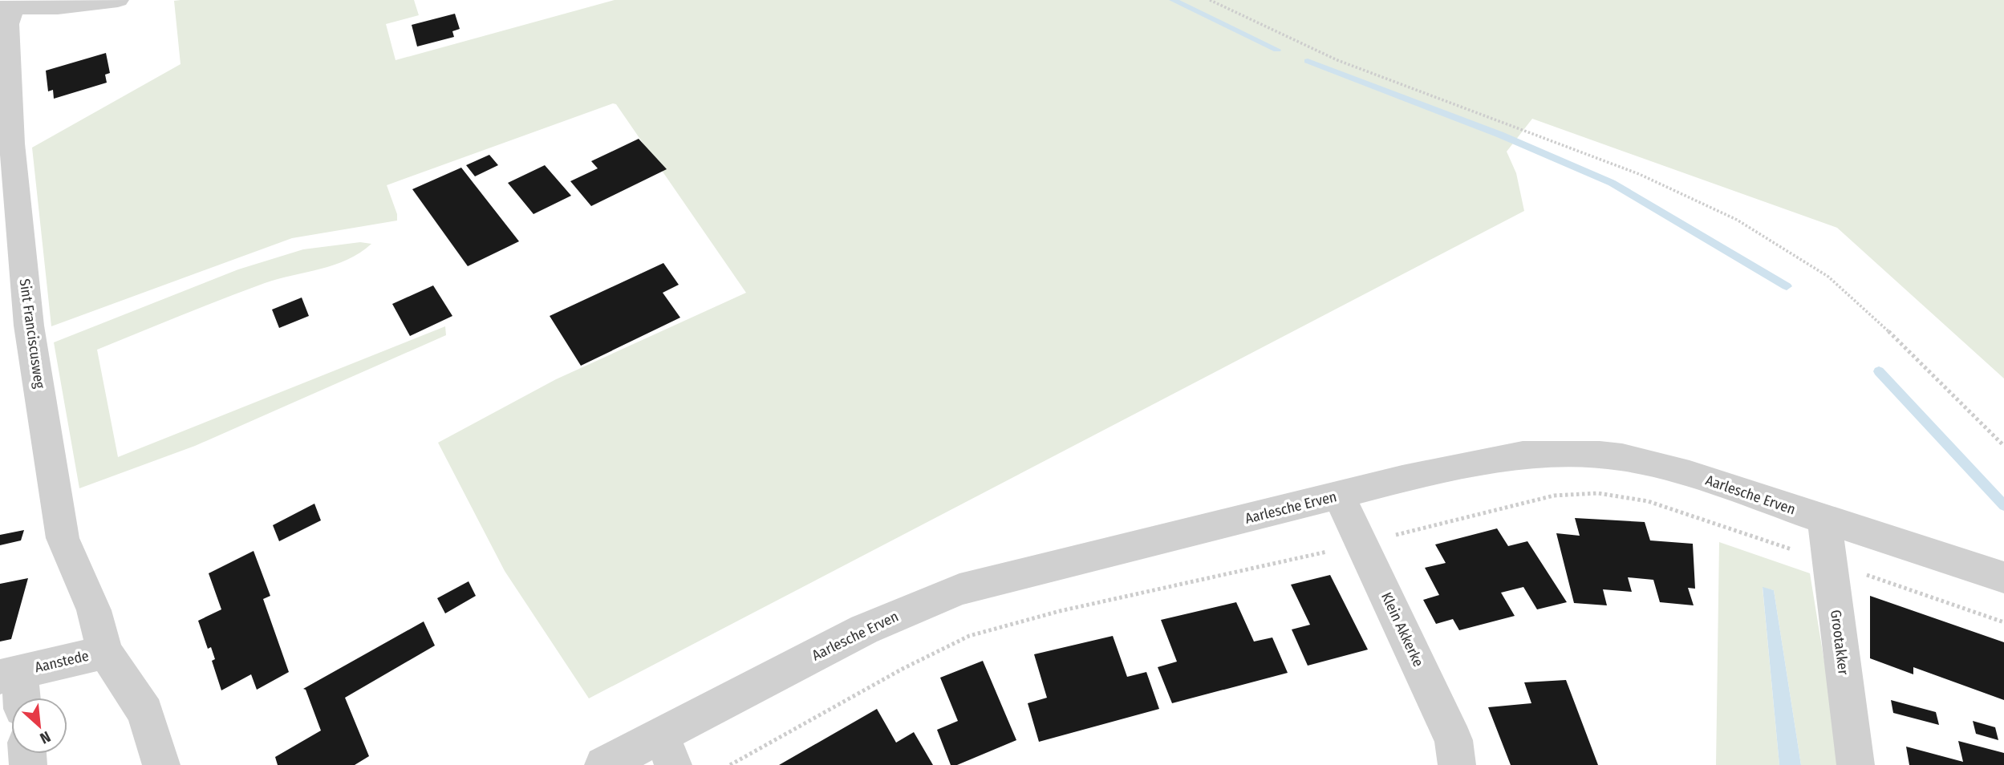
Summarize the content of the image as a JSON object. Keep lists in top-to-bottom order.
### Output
{
  "streets": {
    "street": [
      "Sint Franciscusweg",
      "Aarlesche Erven",
      "Klein Akkerke",
      "Grootakker",
      "Aanstede"
    ]
  },
  "crossings": [
    ["Sint Franciscusweg", "Aanstede"],
    ["Aarlesche Erven", "Klein Akkerke"],
    ["Aarlesche Erven", "Grootakker"]
  ],
  "north": "bottom right"
}
